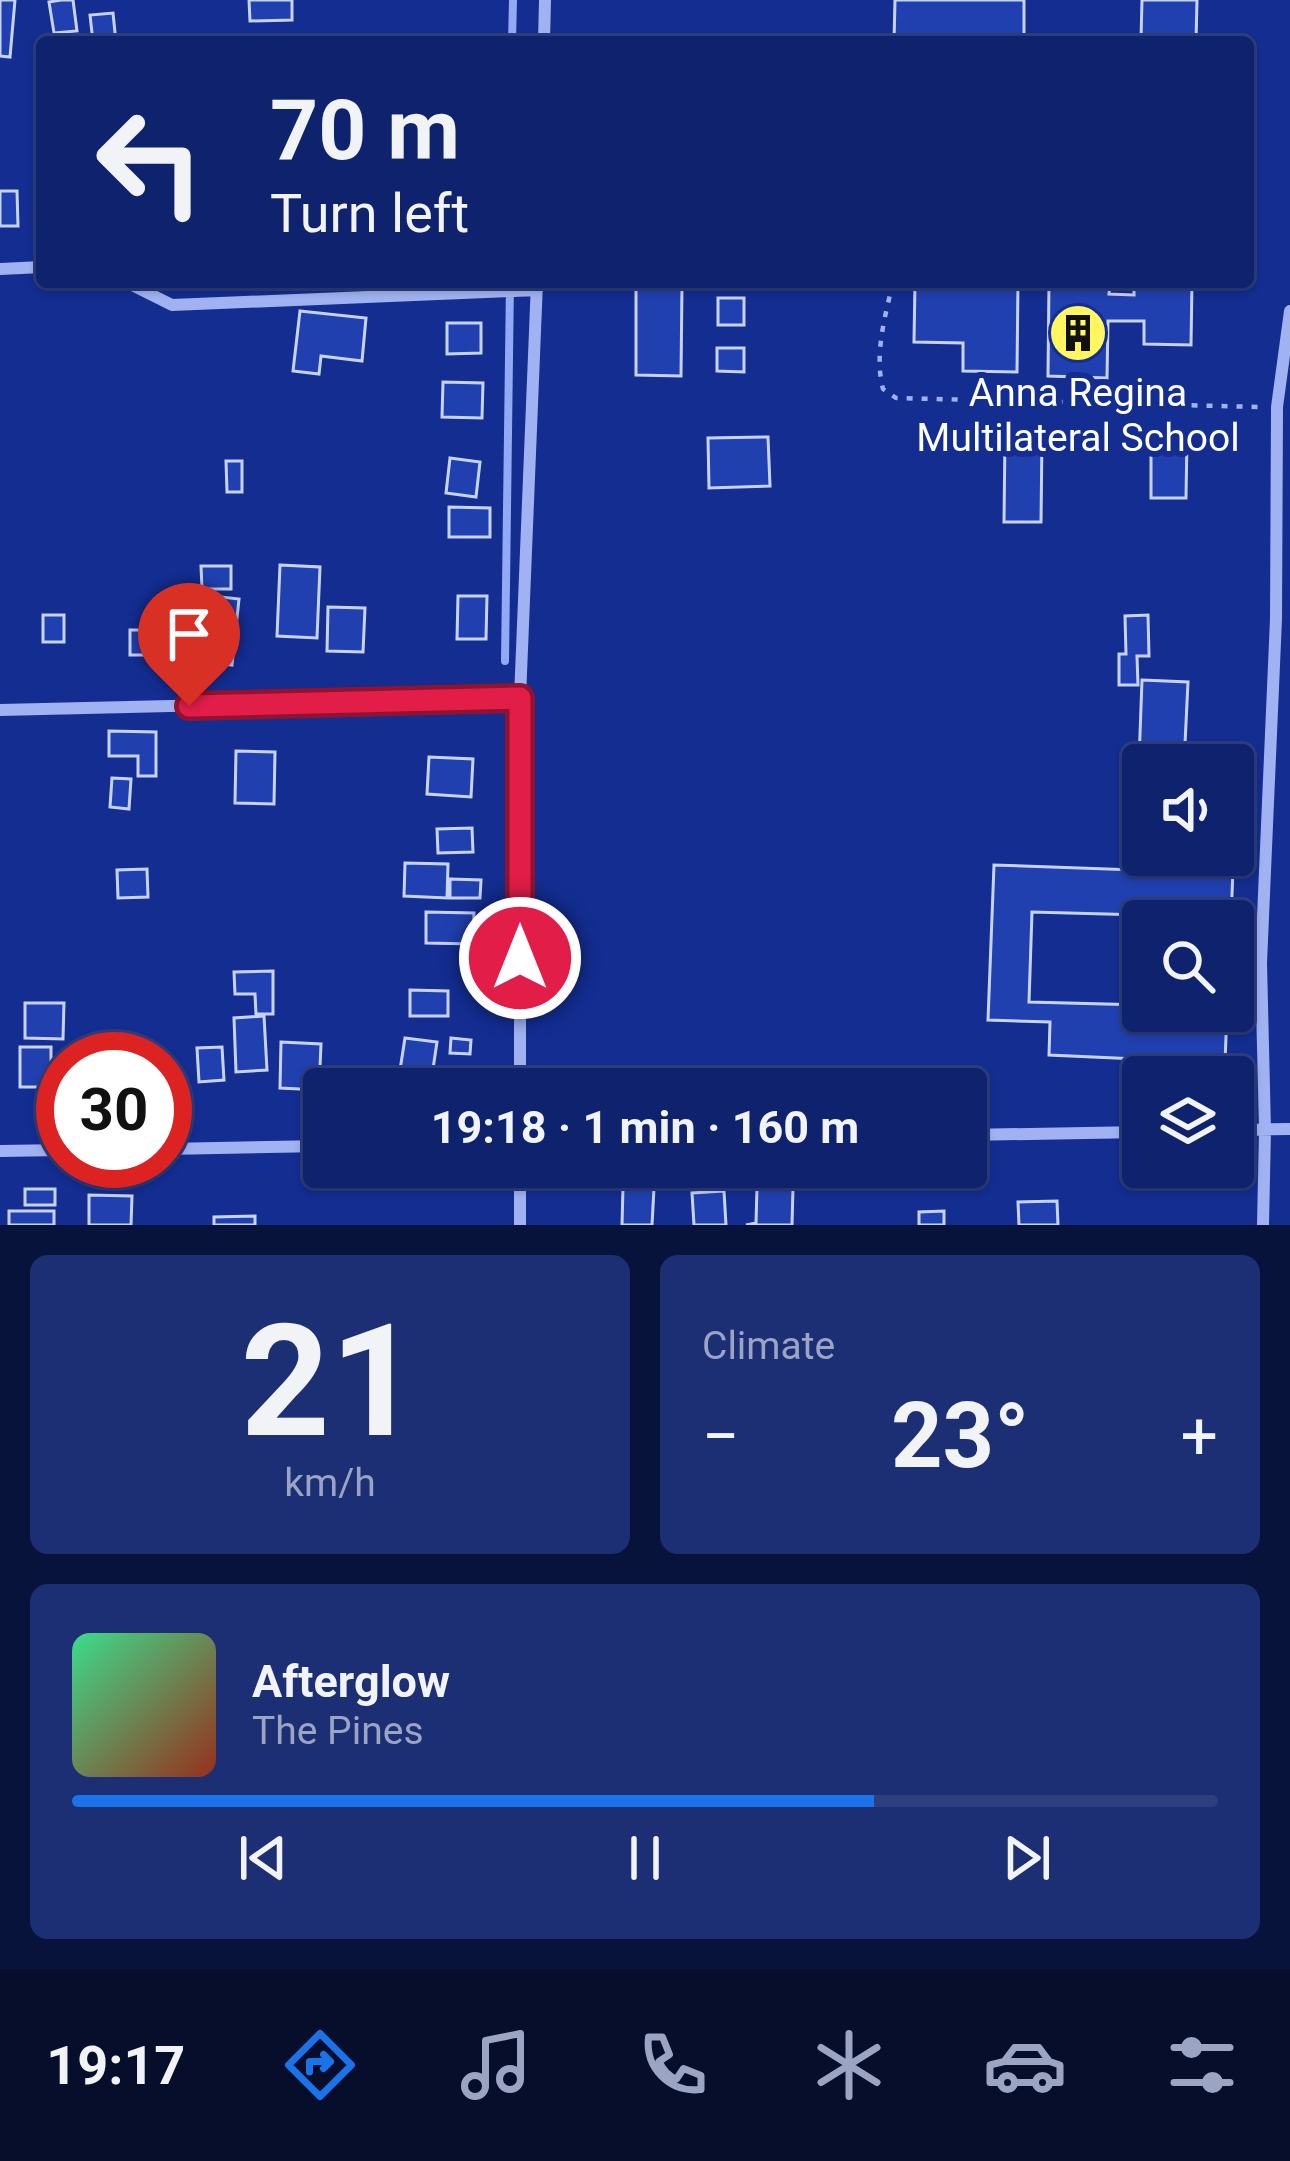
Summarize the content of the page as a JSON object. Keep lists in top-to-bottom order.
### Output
{
  "places": {
    "building": ["Anna Regina Multilateral School"]
  },
  "page": {
    "turn": ["70 m", "Turn left"],
    "limit": "30",
    "trip": "19:18 · 1 min · 160 m",
    "tile": [
      ["21", "km/h"],
      "Climate"
    ],
    "heat": ["−", "23°", "+"],
    "song": ["Afterglow", "The Pines"],
    "tabs": "19:17"
  }
}
